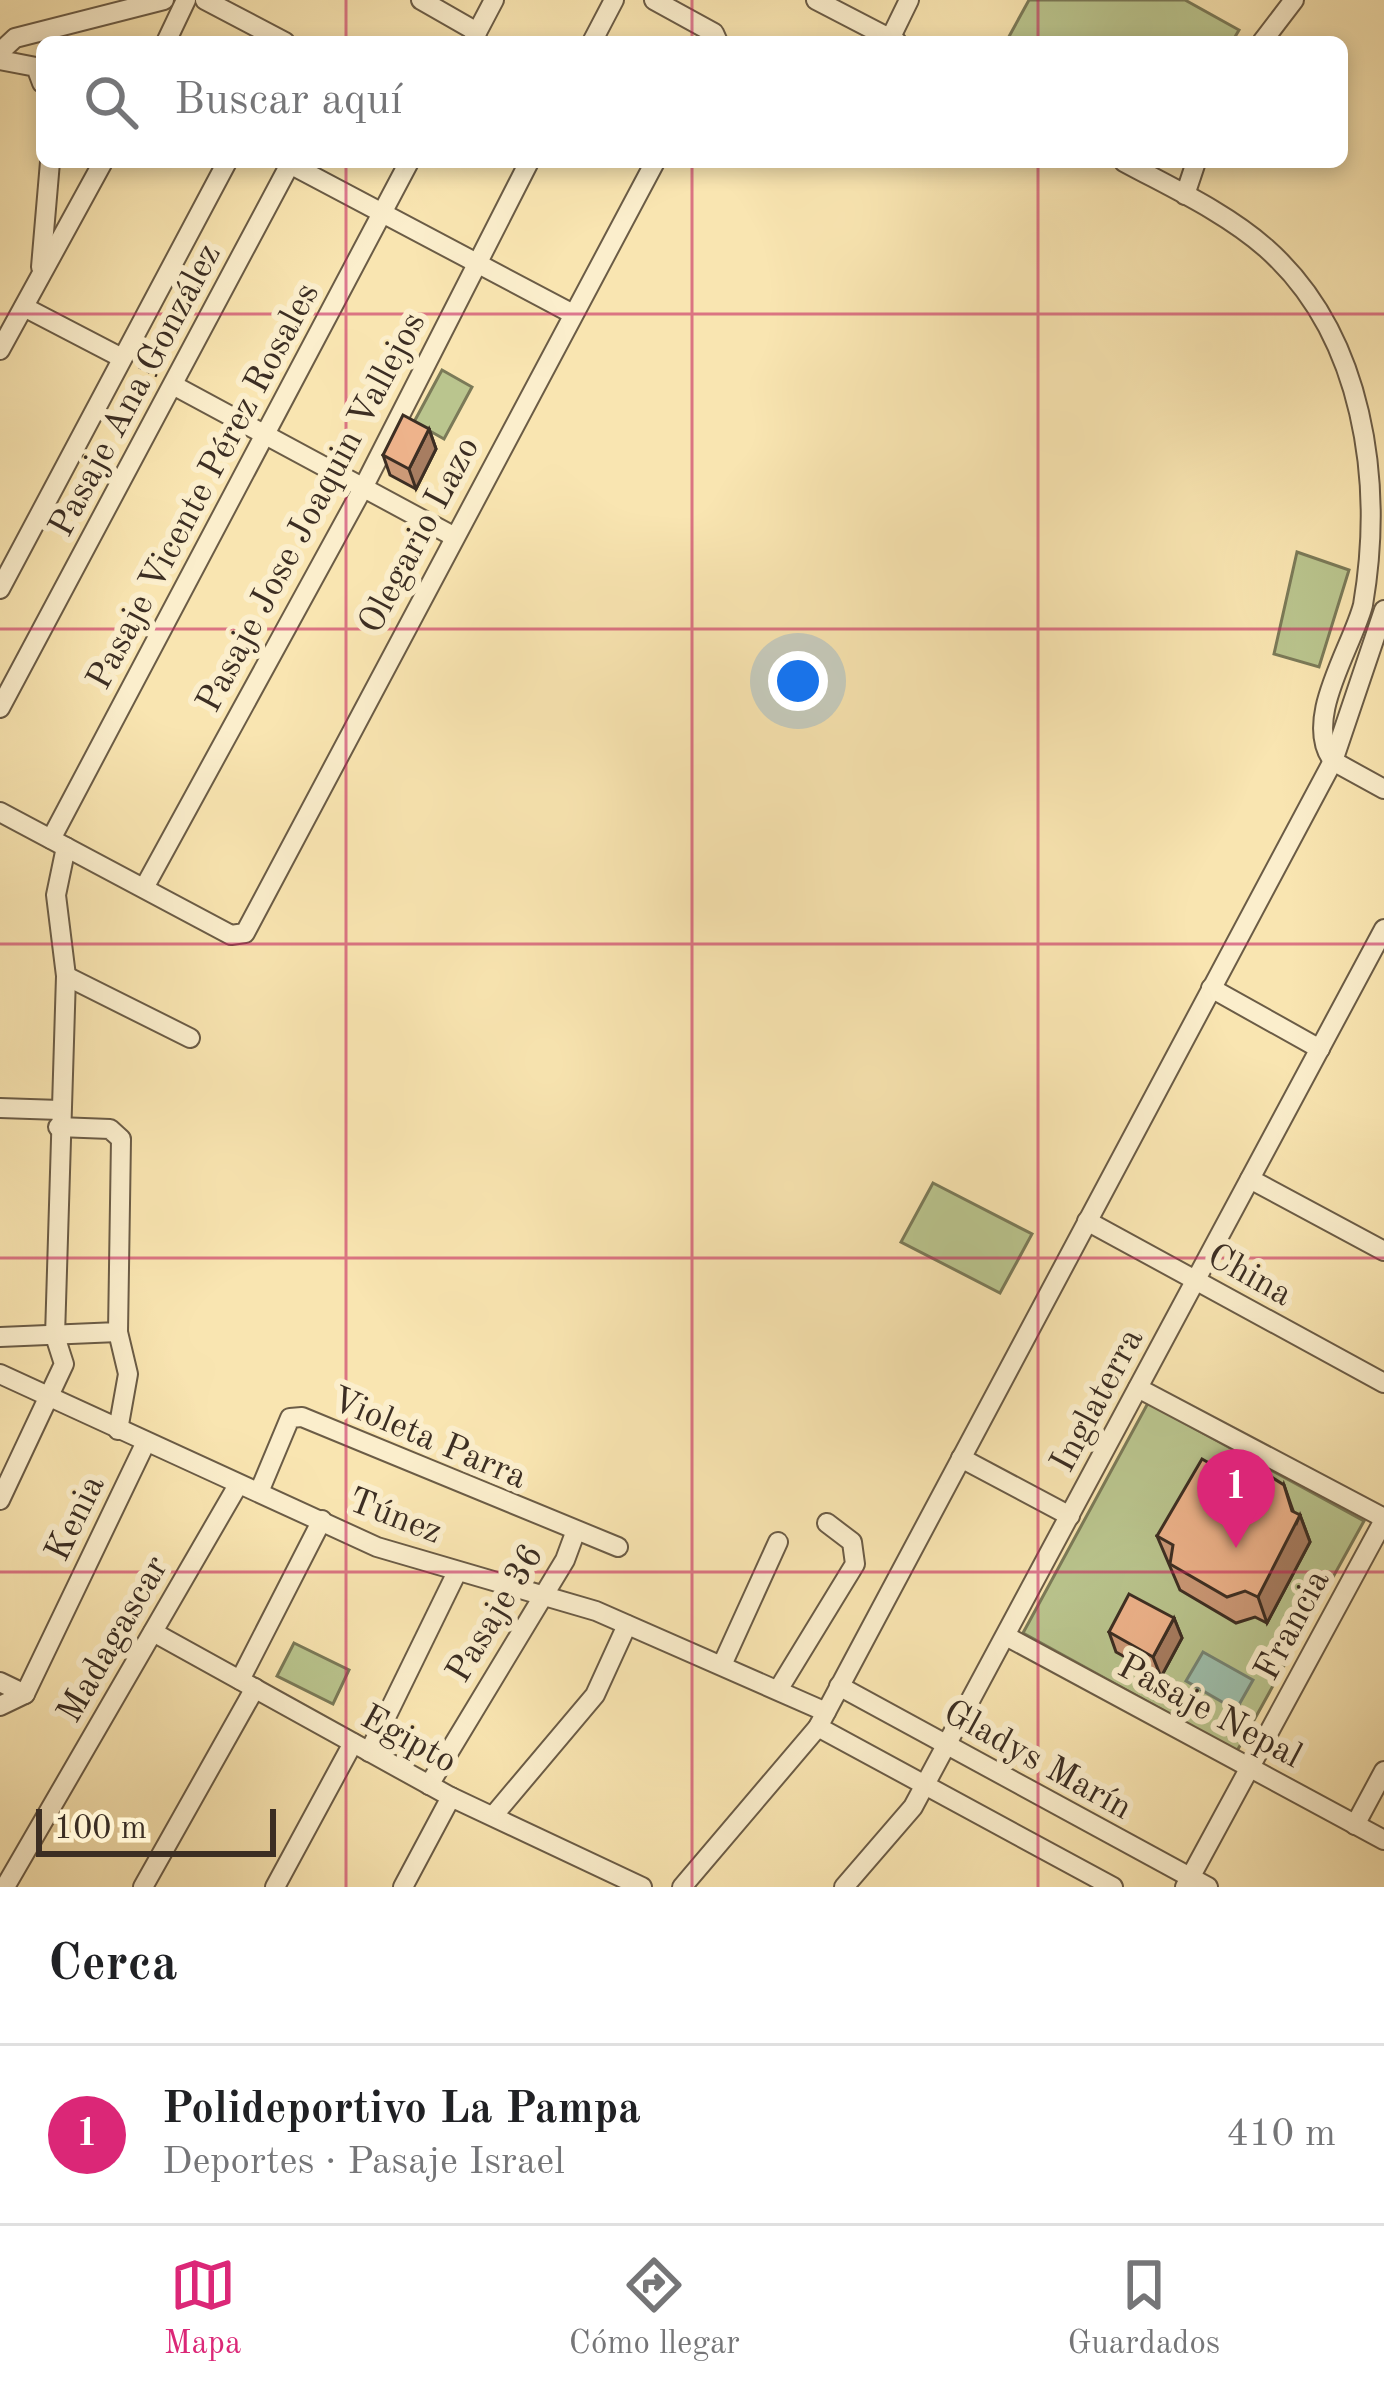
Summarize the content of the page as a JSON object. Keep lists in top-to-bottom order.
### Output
{
  "streets": {
    "street": [
      "Pasaje Ana González",
      "Pasaje Vicente Pérez Rosales",
      "Pasaje Jose Joaquin Vallejos",
      "Olegario Lazo",
      "China",
      "Inglaterra",
      "Violeta Parra",
      "Túnez",
      "Kenia",
      "Pasaje 36",
      "Francia",
      "Madagascar",
      "Pasaje Nepal",
      "Egipto",
      "Gladys Marín"
    ]
  },
  "crossings": [
    ["Pasaje Jose Joaquin Vallejos", "Olegario Lazo"],
    ["China", "Inglaterra"],
    ["Inglaterra", "Pasaje Nepal"],
    ["Inglaterra", "Gladys Marín"],
    ["Violeta Parra", "Túnez"],
    ["Violeta Parra", "Pasaje 36"],
    ["Túnez", "Kenia"],
    ["Túnez", "Pasaje 36"],
    ["Túnez", "Madagascar"],
    ["Pasaje 36", "Egipto"],
    ["Francia", "Pasaje Nepal"],
    ["Francia", "Gladys Marín"],
    ["Madagascar", "Egipto"]
  ],
  "scale_bar": "100 m",
  "page": {
    "search": "Buscar aquí",
    "pins": "1",
    "scale": "100 m",
    "heading": "Cerca",
    "list": [
      {
        "mark": "1",
        "name": "Polideportivo La Pampa",
        "note": "Deportes · Pasaje Israel",
        "value": "410 m"
      }
    ],
    "nav": ["Mapa", "Cómo llegar", "Guardados"]
  }
}
